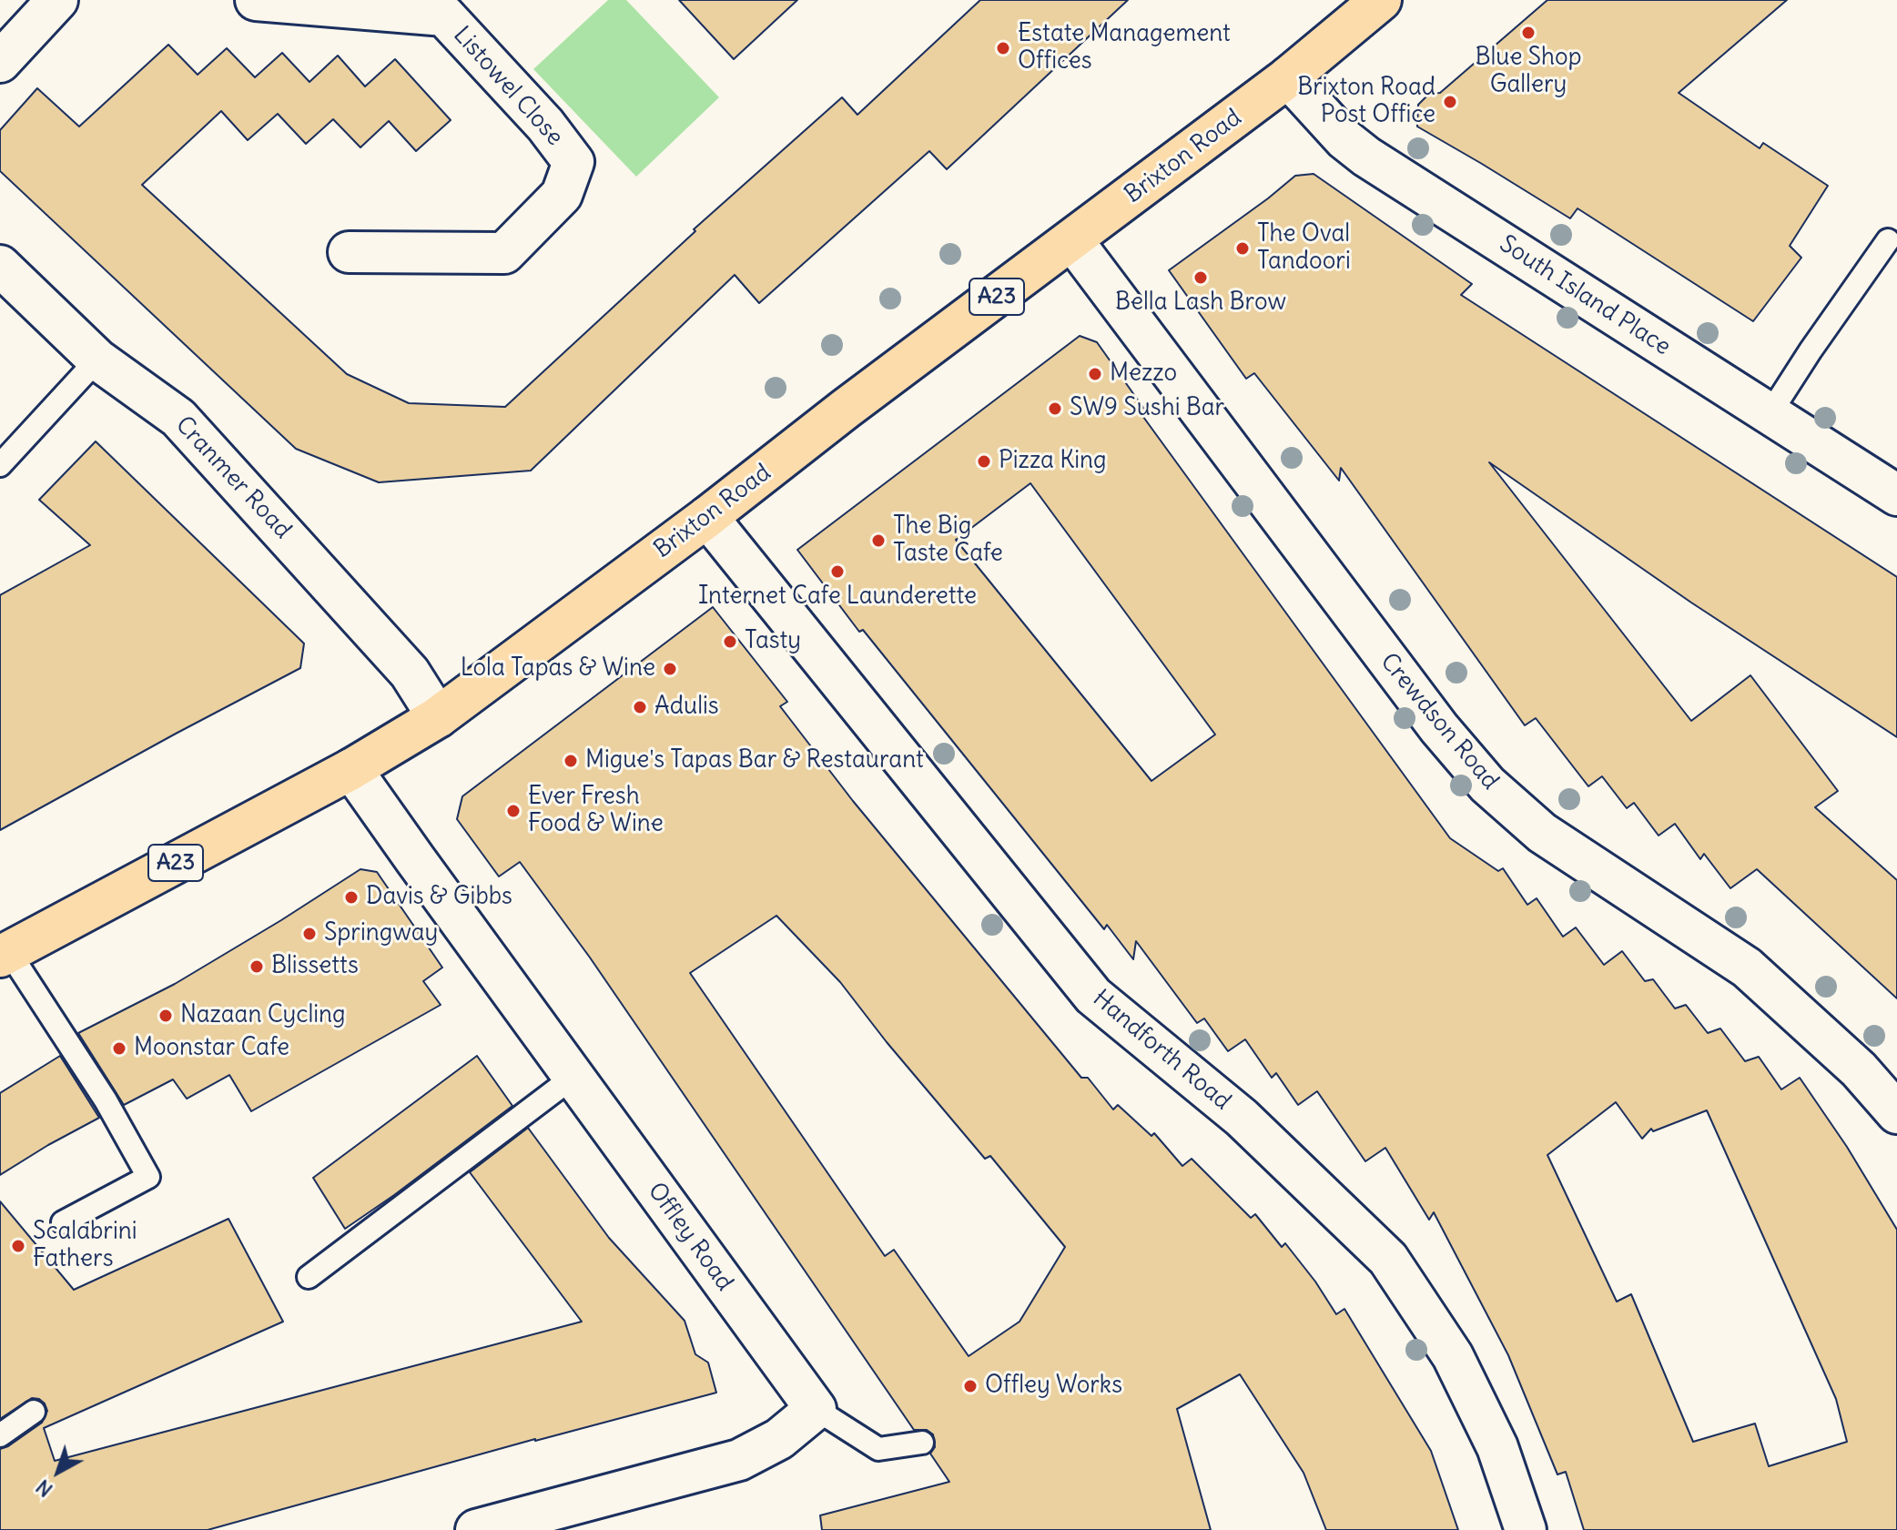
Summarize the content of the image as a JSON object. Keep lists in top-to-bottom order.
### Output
{
  "streets": {
    "highway": ["Brixton Road", "A23"],
    "street": [
      "Listowel Close",
      "South Island Place",
      "Cranmer Road",
      "Crewdson Road",
      "Handforth Road",
      "Offley Road"
    ]
  },
  "crossings": [
    ["Brixton Road", "South Island Place"],
    ["Brixton Road", "Cranmer Road"],
    ["Brixton Road", "Crewdson Road"],
    ["Brixton Road", "Handforth Road"],
    ["Brixton Road", "Offley Road"]
  ],
  "places": [
    "Blue Shop Gallery",
    "Estate Management Offices",
    "Brixton Road Post Office",
    "The Oval Tandoori",
    "Bella Lash Brow",
    "Mezzo",
    "SW9 Sushi Bar",
    "Pizza King",
    "The Big Taste Cafe",
    "Internet Cafe Launderette",
    "Tasty",
    "Lola Tapas & Wine",
    "Adulis",
    "Migue's Tapas Bar & Restaurant",
    "Ever Fresh Food & Wine",
    "Davis & Gibbs",
    "Springway",
    "Blissetts",
    "Nazaan Cycling",
    "Moonstar Cafe",
    "Scalabrini Fathers",
    "Offley Works"
  ],
  "north": "bottom left"
}
